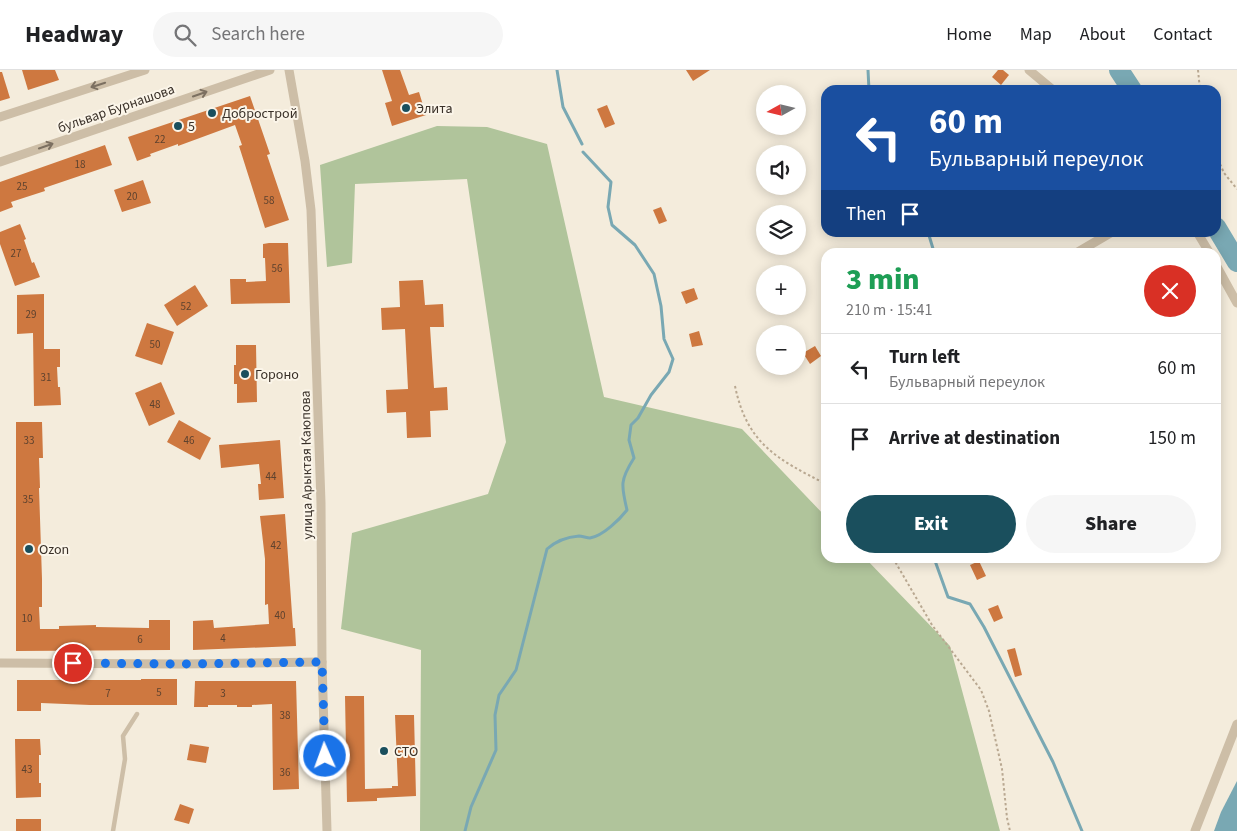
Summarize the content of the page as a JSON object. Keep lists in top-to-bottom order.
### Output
{
  "streets": {
    "street": ["бульвар Бурнашова", "улица Арыктая Каюпова"]
  },
  "places": [
    "Элита",
    "Добрострой",
    "5",
    "Гороно",
    "Ozon",
    "СТО"
  ],
  "house_numbers": [
    "22",
    "18",
    "25",
    "20",
    "58",
    "27",
    "56",
    "52",
    "29",
    "50",
    "31",
    "48",
    "33",
    "46",
    "44",
    "35",
    "42",
    "40",
    "10",
    "4",
    "6",
    "5",
    "7",
    "3",
    "38",
    "43",
    "36"
  ],
  "north": "left",
  "page": {
    "header": "Headway",
    "search": "Search here",
    "nav": [
      "Home",
      "Map",
      "About",
      "Contact"
    ],
    "map_buttons": ["+", "−"],
    "turn": ["60 m", "Бульварный переулок"],
    "then": "Then",
    "heading": ["3 min", "210 m · 15:41"],
    "list": [
      {
        "name": "Turn left",
        "note": "Бульварный переулок",
        "value": "60 m"
      },
      {
        "name": "Arrive at destination",
        "value": "150 m"
      }
    ],
    "buttons": ["Exit", "Share"]
  }
}
